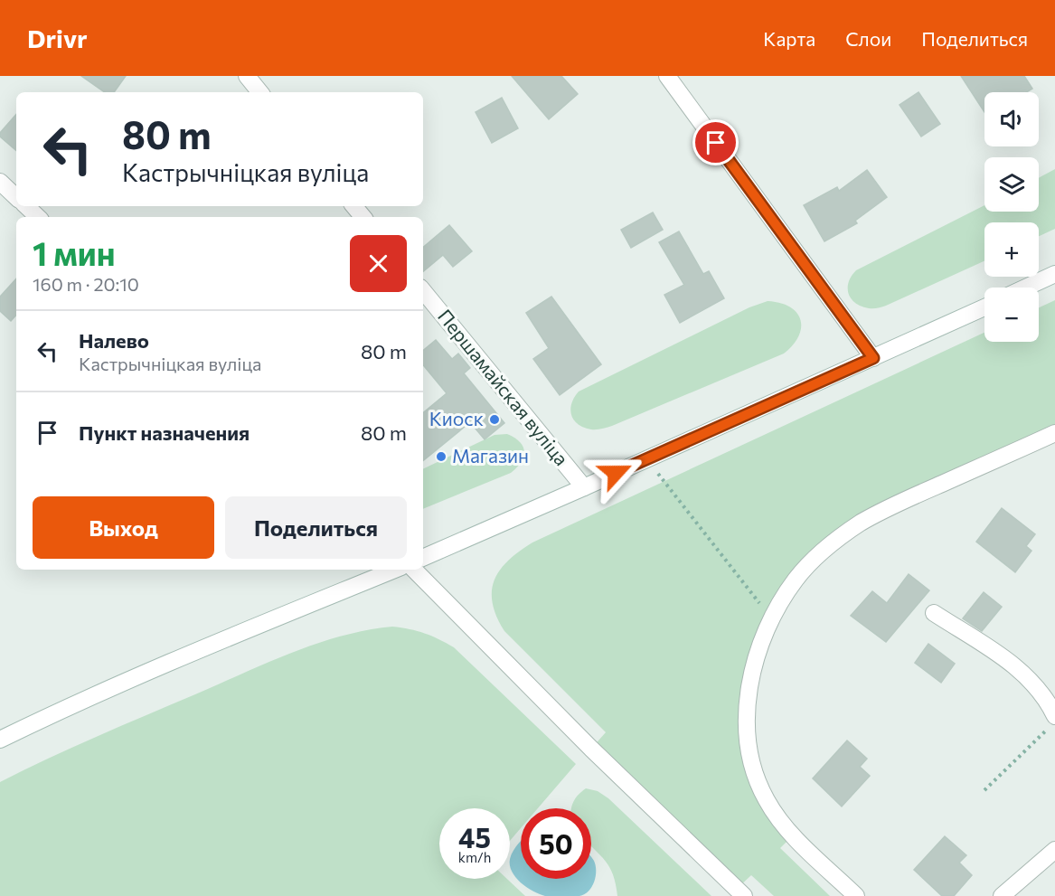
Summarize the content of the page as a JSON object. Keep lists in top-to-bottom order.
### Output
{
  "streets": {
    "street": ["Першамайская вуліца"]
  },
  "places": ["Киоск", "Магазин"],
  "page": {
    "header": "Drivr",
    "nav": ["Карта", "Слои", "Поделиться"],
    "map_buttons": ["+", "−"],
    "turn": ["80 m", "Кастрычніцкая вуліца"],
    "heading": ["1 мин", "160 m · 20:10"],
    "list": [
      {
        "name": "Налево",
        "note": "Кастрычніцкая вуліца",
        "value": "80 m"
      },
      {
        "name": "Пункт назначения",
        "value": "80 m"
      }
    ],
    "buttons": ["Выход", "Поделиться"],
    "speed": "45 km/h",
    "limit": "50"
  }
}
